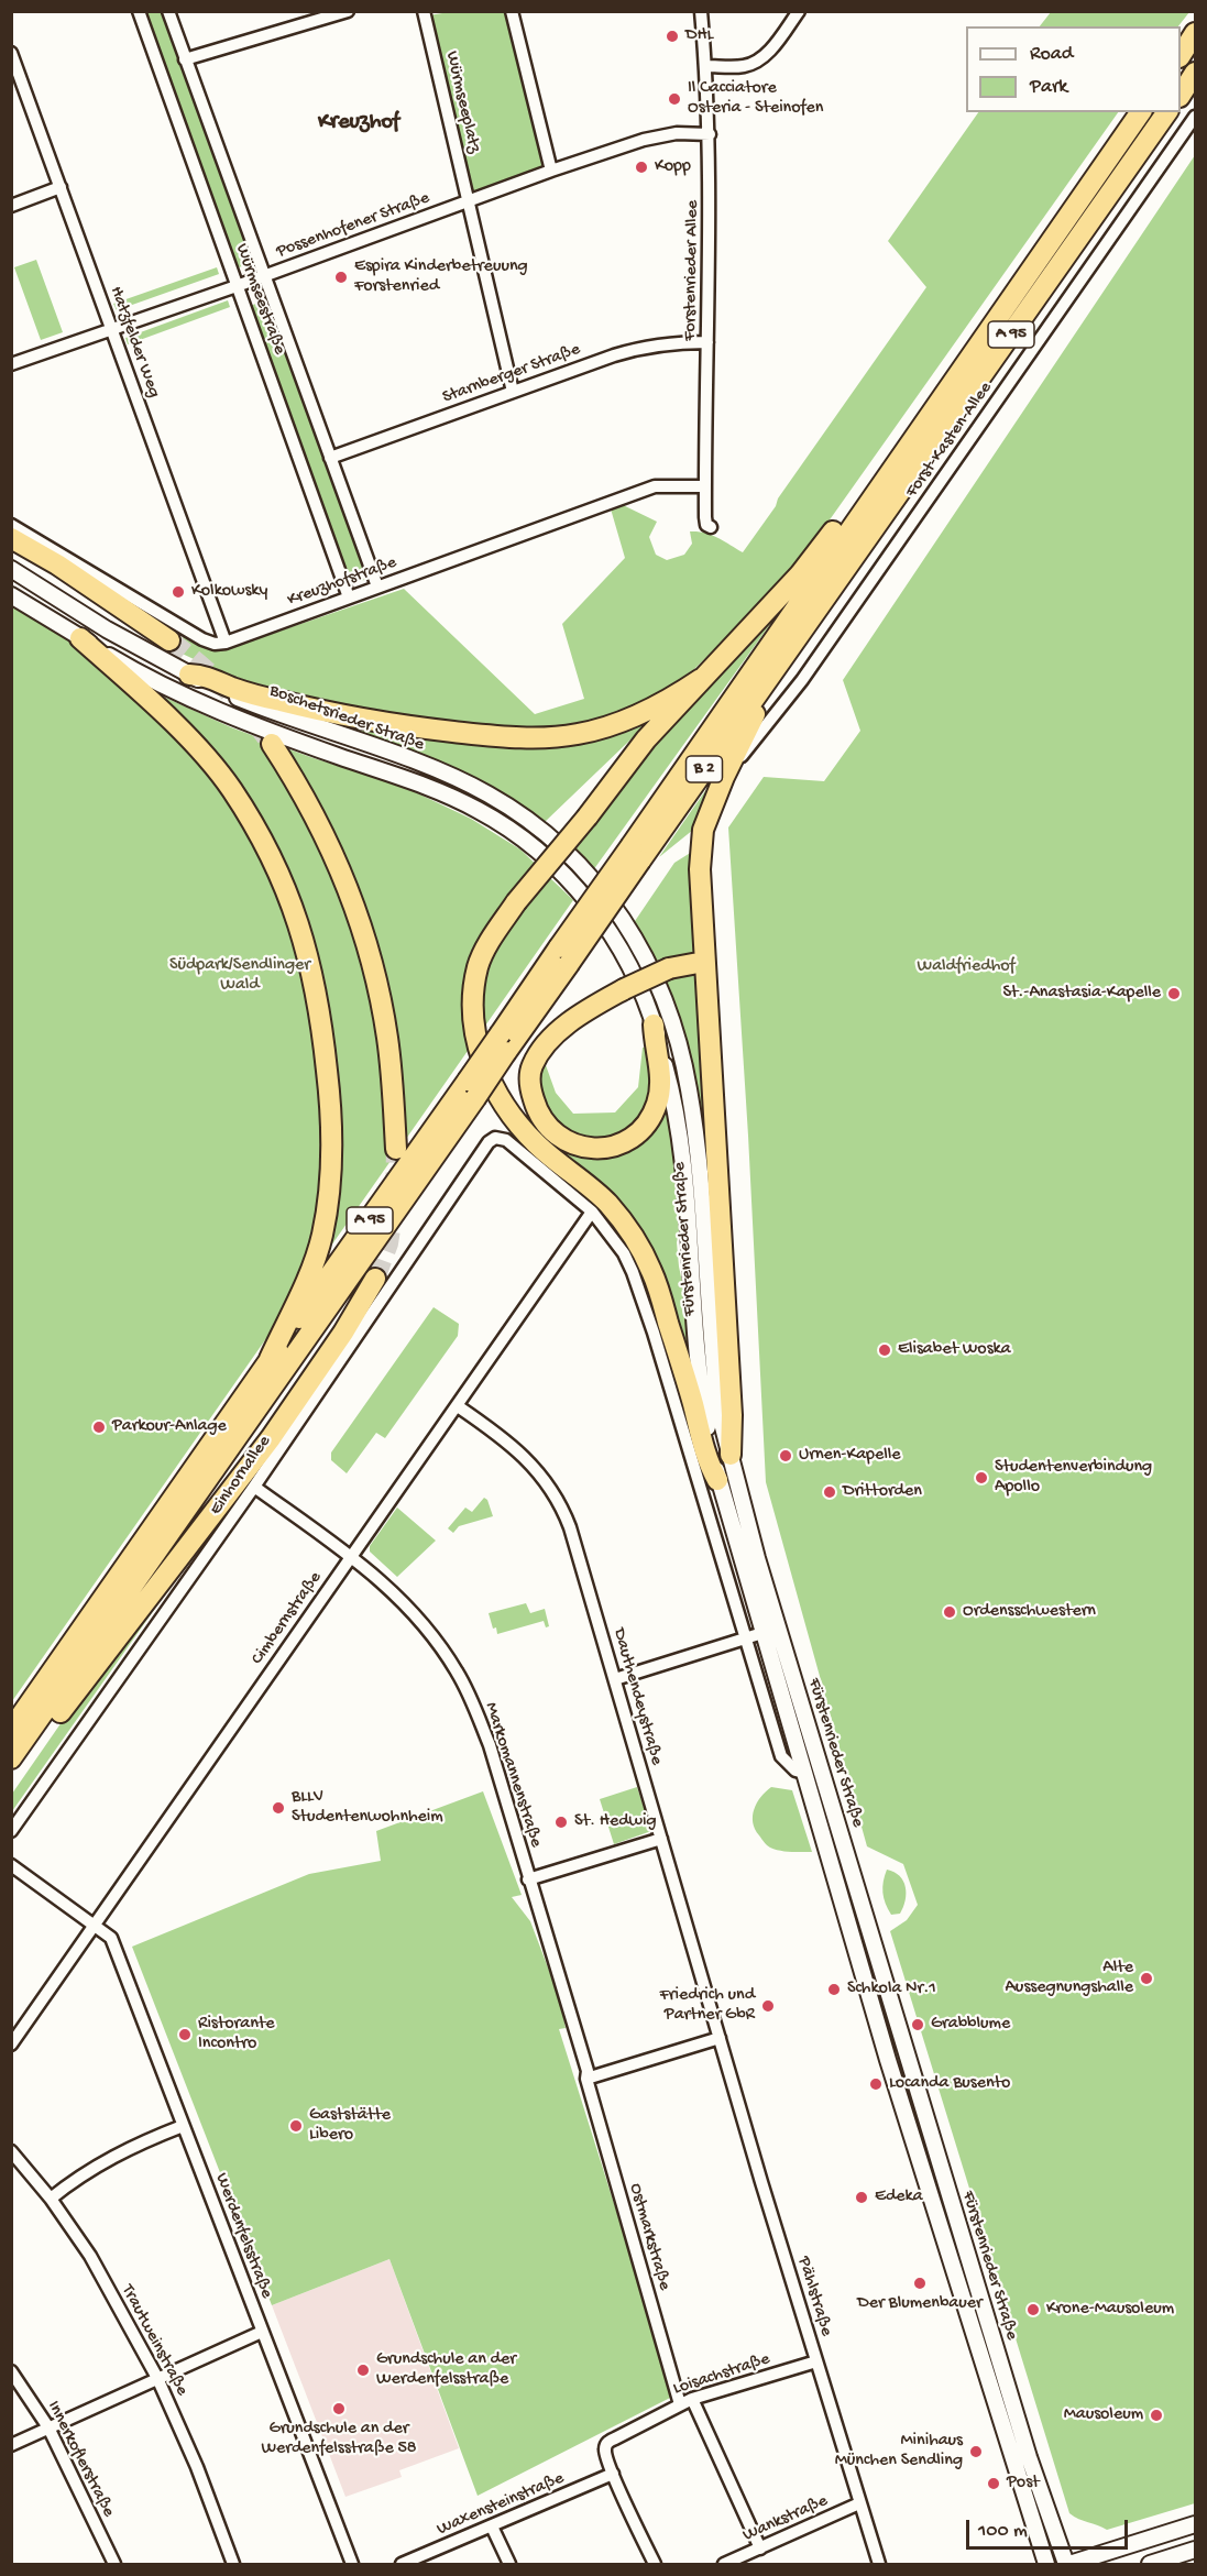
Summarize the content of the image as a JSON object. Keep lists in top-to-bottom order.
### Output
{
  "streets": {
    "highway": ["A 95", "B 2"],
    "main road": ["Boschetsrieder Straße", "Fürstenrieder Straße"],
    "street": [
      "Würmseeplatz",
      "Possenhofener Straße",
      "Forstenrieder Allee",
      "Würmseestraße",
      "Hatzfelder Weg",
      "Starnberger Straße",
      "Forst-Kasten-Allee",
      "Kreuzhofstraße",
      "Einhornallee",
      "Cimbernstraße",
      "Dauthendeystraße",
      "Markomannenstraße",
      "Werdenfelsstraße",
      "Ostmarkstraße",
      "Pählstraße",
      "Trautweinstraße",
      "Loisachstraße",
      "Innerkoflerstraße",
      "Waxensteinstraße",
      "Wankstraße"
    ]
  },
  "crossings": [
    ["Würmseeplatz", "Possenhofener Straße"],
    ["Würmseeplatz", "Starnberger Straße"],
    ["Possenhofener Straße", "Forstenrieder Allee"],
    ["Possenhofener Straße", "Würmseestraße"],
    ["Possenhofener Straße", "Hatzfelder Weg"],
    ["Forstenrieder Allee", "Starnberger Straße"],
    ["Forstenrieder Allee", "Kreuzhofstraße"],
    ["Würmseestraße", "Starnberger Straße"],
    ["Würmseestraße", "Kreuzhofstraße"],
    ["A 95", "B 2"],
    ["Hatzfelder Weg", "Kreuzhofstraße"],
    ["Boschetsrieder Straße", "Fürstenrieder Straße"],
    ["Fürstenrieder Straße", "Einhornallee"],
    ["Fürstenrieder Straße", "Cimbernstraße"],
    ["Einhornallee", "Markomannenstraße"],
    ["Cimbernstraße", "Dauthendeystraße"],
    ["Cimbernstraße", "Markomannenstraße"],
    ["Cimbernstraße", "Werdenfelsstraße"],
    ["Dauthendeystraße", "Pählstraße"],
    ["Markomannenstraße", "Ostmarkstraße"],
    ["Ostmarkstraße", "Loisachstraße"],
    ["Pählstraße", "Loisachstraße"],
    ["Pählstraße", "Wankstraße"],
    ["Loisachstraße", "Waxensteinstraße"]
  ],
  "districts": ["Kreuzhof"],
  "parks": ["Südpark/Sendlinger Wald", "Waldfriedhof"],
  "places": [
    "DHL",
    "Il Cacciatore Osteria - Steinofen",
    "Kopp",
    "Espira Kinderbetreuung Forstenried",
    "Kolkowsky",
    "St.-Anastasia-Kapelle",
    "Elisabet Woska",
    "Parkour-Anlage",
    "Urnen-Kapelle",
    "Studentenverbindung Apollo",
    "Drittorden",
    "Ordensschwestern",
    "BLLV Studentenwohnheim",
    "St. Hedwig",
    "Alte Aussegnungshalle",
    "Schkola Nr.1",
    "Friedrich und Partner GbR",
    "Grabblume",
    "Ristorante Incontro",
    "Locanda Busento",
    "Gaststätte Libero",
    "Edeka",
    "Der Blumenbauer",
    "Krone-Mausoleum",
    "Grundschule an der Werdenfelsstraße",
    "Grundschule an der Werdenfelsstraße 58",
    "Mausoleum",
    "Minihaus München Sendling",
    "Post"
  ],
  "legend": ["Road", "Park"],
  "scale_bar": "100 m"
}
